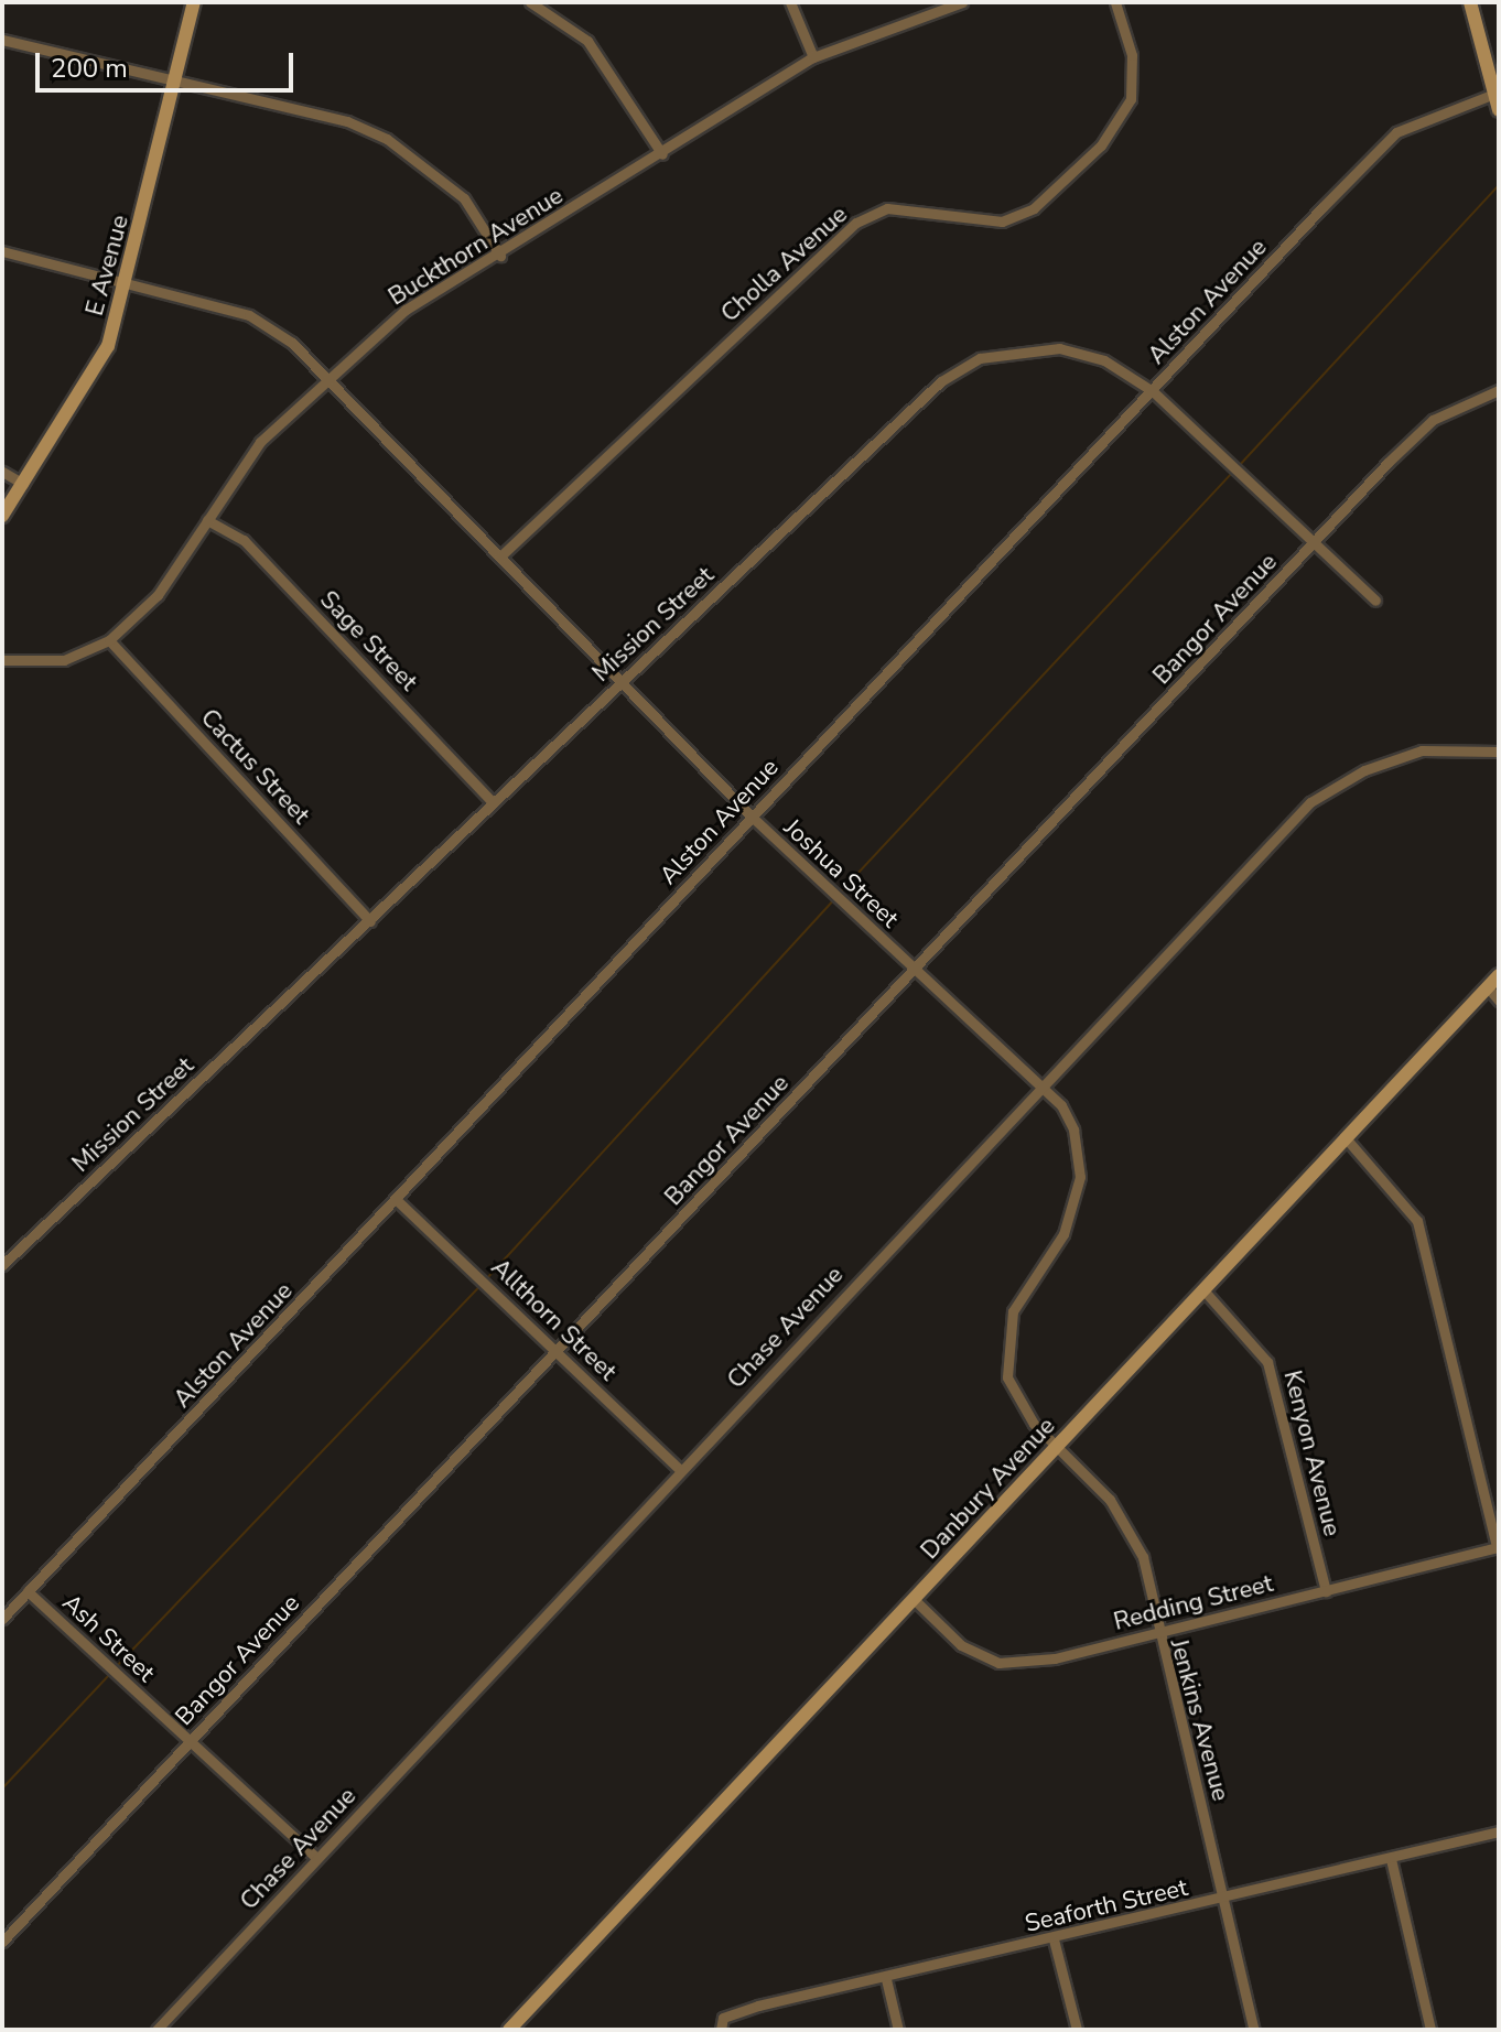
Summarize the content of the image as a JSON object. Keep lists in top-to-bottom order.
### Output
{
  "streets": {
    "street": [
      "Buckthorn Avenue",
      "Cholla Avenue",
      "E Avenue",
      "Alston Avenue",
      "Bangor Avenue",
      "Mission Street",
      "Sage Street",
      "Cactus Street",
      "Joshua Street",
      "Allthorn Street",
      "Chase Avenue",
      "Kenyon Avenue",
      "Danbury Avenue",
      "Redding Street",
      "Ash Street",
      "Jenkins Avenue",
      "Seaforth Street"
    ]
  },
  "crossings": [
    ["Buckthorn Avenue", "Sage Street"],
    ["Buckthorn Avenue", "Cactus Street"],
    ["Buckthorn Avenue", "Joshua Street"],
    ["Cholla Avenue", "Joshua Street"],
    ["E Avenue", "Joshua Street"],
    ["Alston Avenue", "Mission Street"],
    ["Alston Avenue", "Joshua Street"],
    ["Alston Avenue", "Allthorn Street"],
    ["Alston Avenue", "Ash Street"],
    ["Bangor Avenue", "Mission Street"],
    ["Bangor Avenue", "Joshua Street"],
    ["Bangor Avenue", "Allthorn Street"],
    ["Bangor Avenue", "Ash Street"],
    ["Mission Street", "Sage Street"],
    ["Mission Street", "Cactus Street"],
    ["Mission Street", "Joshua Street"],
    ["Joshua Street", "Chase Avenue"],
    ["Joshua Street", "Danbury Avenue"],
    ["Joshua Street", "Jenkins Avenue"],
    ["Allthorn Street", "Chase Avenue"],
    ["Chase Avenue", "Ash Street"],
    ["Kenyon Avenue", "Danbury Avenue"],
    ["Kenyon Avenue", "Redding Street"],
    ["Danbury Avenue", "Redding Street"],
    ["Danbury Avenue", "Jenkins Avenue"],
    ["Redding Street", "Jenkins Avenue"],
    ["Jenkins Avenue", "Seaforth Street"]
  ],
  "scale_bar": "200 m"
}
